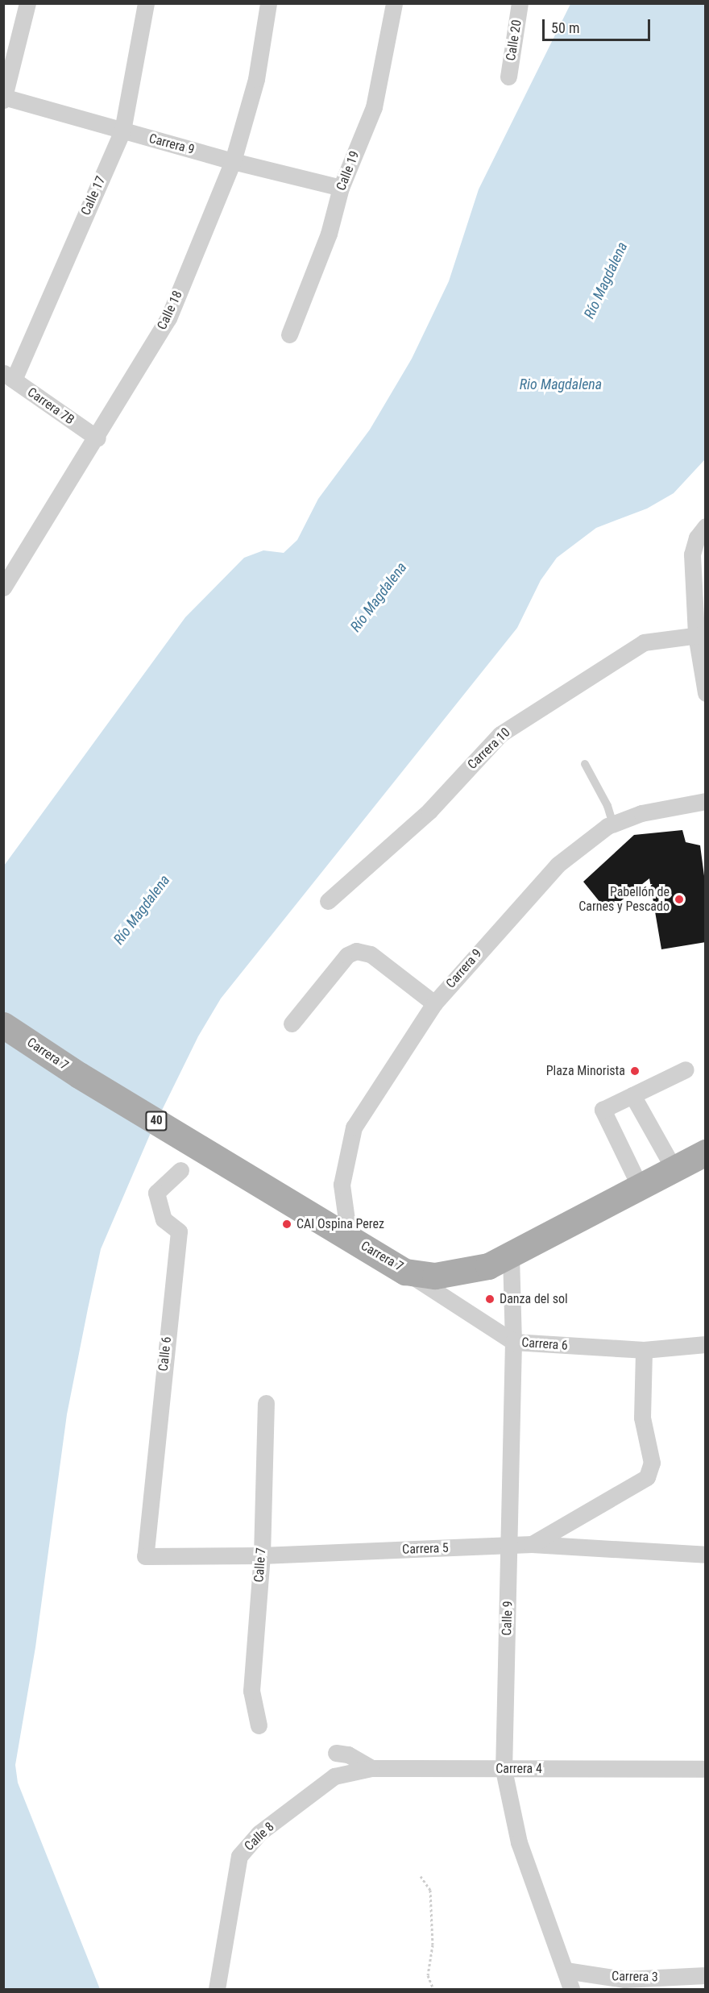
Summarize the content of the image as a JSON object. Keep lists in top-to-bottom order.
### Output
{
  "streets": {
    "main road": ["Carrera 7", "40"],
    "street": [
      "Calle 20",
      "Carrera 9",
      "Calle 19",
      "Calle 17",
      "Calle 18",
      "Carrera 7B",
      "Carrera 10",
      "Carrera 6",
      "Calle 6",
      "Carrera 5",
      "Calle 7",
      "Calle 9",
      "Carrera 4",
      "Calle 8",
      "Carrera 3"
    ]
  },
  "crossings": [
    ["Carrera 9", "Calle 19"],
    ["Carrera 9", "Calle 17"],
    ["Carrera 9", "Calle 18"],
    ["Carrera 9", "Carrera 7"],
    ["Calle 17", "Carrera 7B"],
    ["Calle 18", "Carrera 7B"],
    ["Carrera 7", "Carrera 6"],
    ["Carrera 7", "Calle 9"],
    ["Carrera 6", "Calle 9"],
    ["Calle 6", "Carrera 5"],
    ["Carrera 5", "Calle 7"],
    ["Carrera 5", "Calle 9"],
    ["Calle 9", "Carrera 4"],
    ["Calle 9", "Carrera 3"],
    ["Carrera 4", "Calle 8"]
  ],
  "water": ["Río Magdalena", "Rio Magdalena"],
  "places": [
    "Pabellón de Carnes y Pescado",
    "Plaza Minorista",
    "CAI Ospina Perez",
    "Danza del sol"
  ],
  "scale_bar": "50 m"
}
